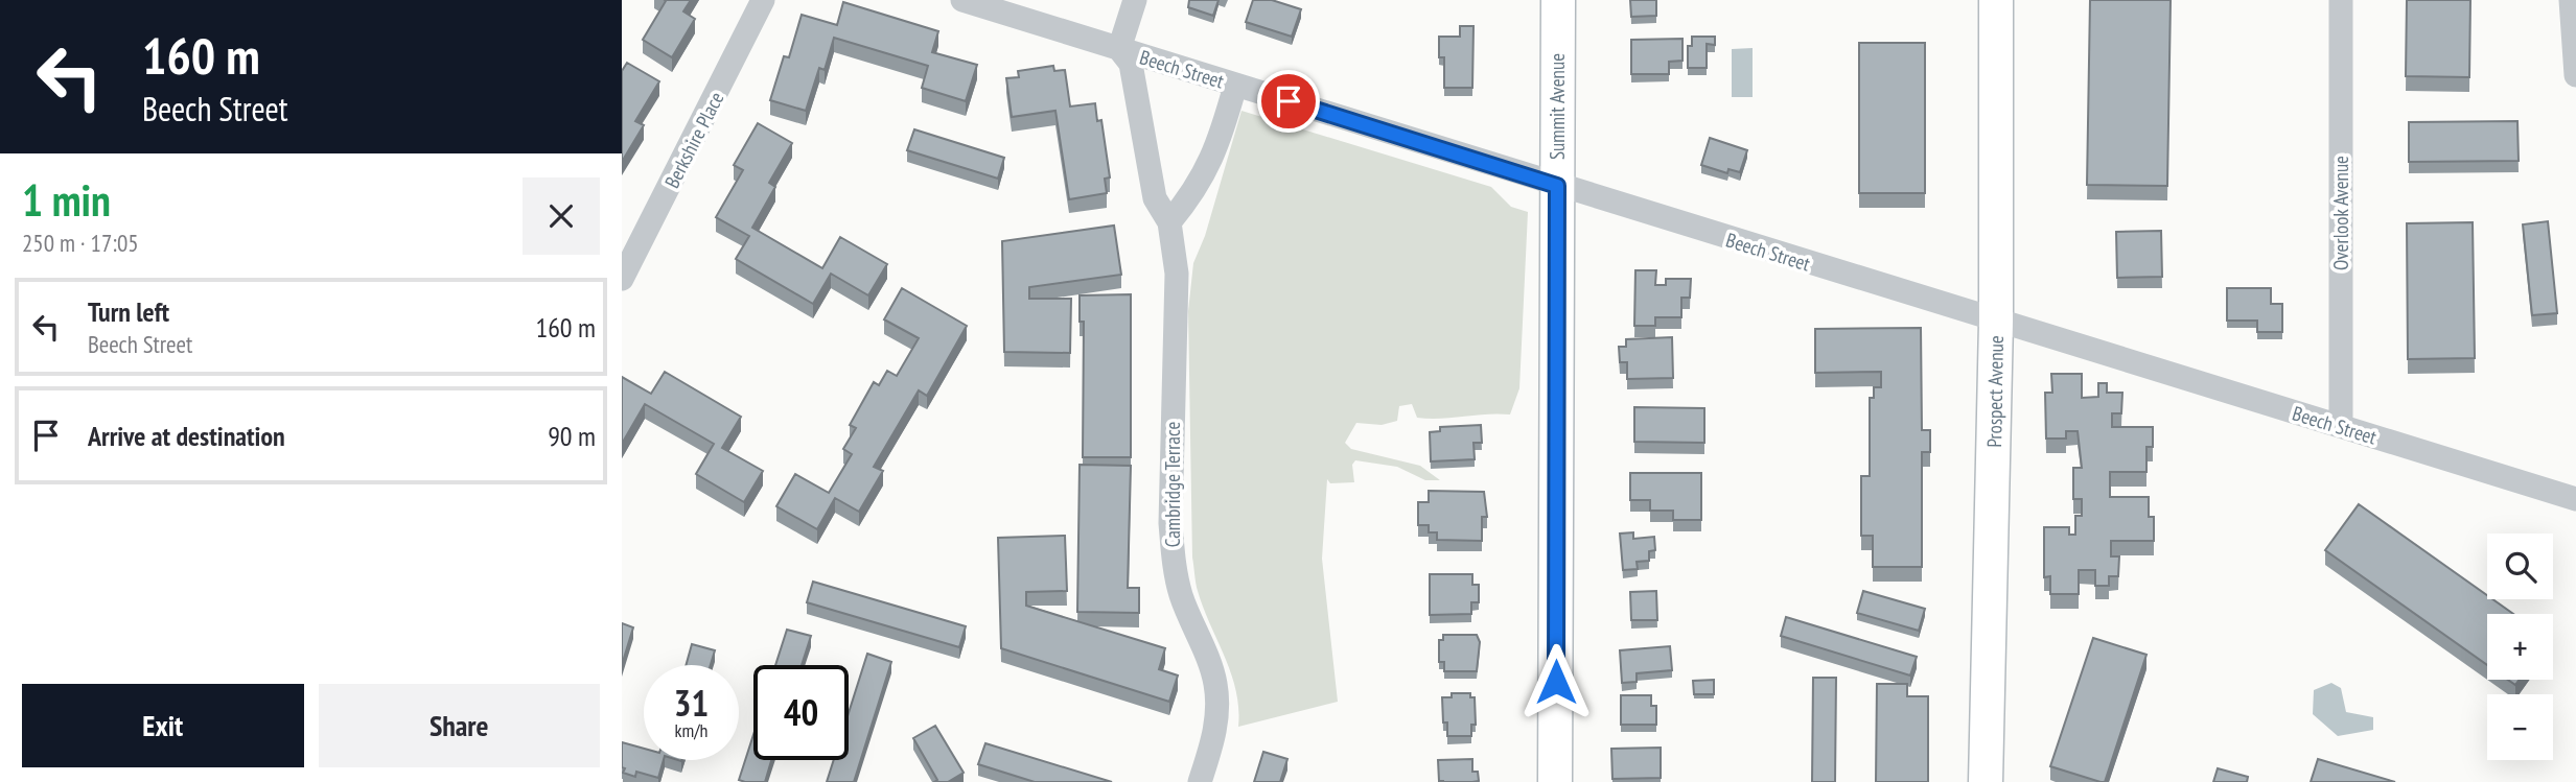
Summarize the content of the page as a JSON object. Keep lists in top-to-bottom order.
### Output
{
  "streets": {
    "street": [
      "Beech Street",
      "Summit Avenue",
      "Berkshire Place",
      "Overlook Avenue",
      "Prospect Avenue",
      "Cambridge Terrace"
    ]
  },
  "crossings": [
    ["Beech Street", "Summit Avenue"],
    ["Beech Street", "Overlook Avenue"],
    ["Beech Street", "Prospect Avenue"],
    ["Beech Street", "Cambridge Terrace"]
  ],
  "page": {
    "turn": ["160 m", "Beech Street"],
    "heading": ["1 min", "250 m · 17:05"],
    "list": [
      {
        "name": "Turn left",
        "note": "Beech Street",
        "value": "160 m"
      },
      {
        "name": "Arrive at destination",
        "value": "90 m"
      }
    ],
    "map_buttons": ["+", "−"],
    "speed": "31 km/h",
    "limit": "40",
    "buttons": ["Exit", "Share"]
  }
}
